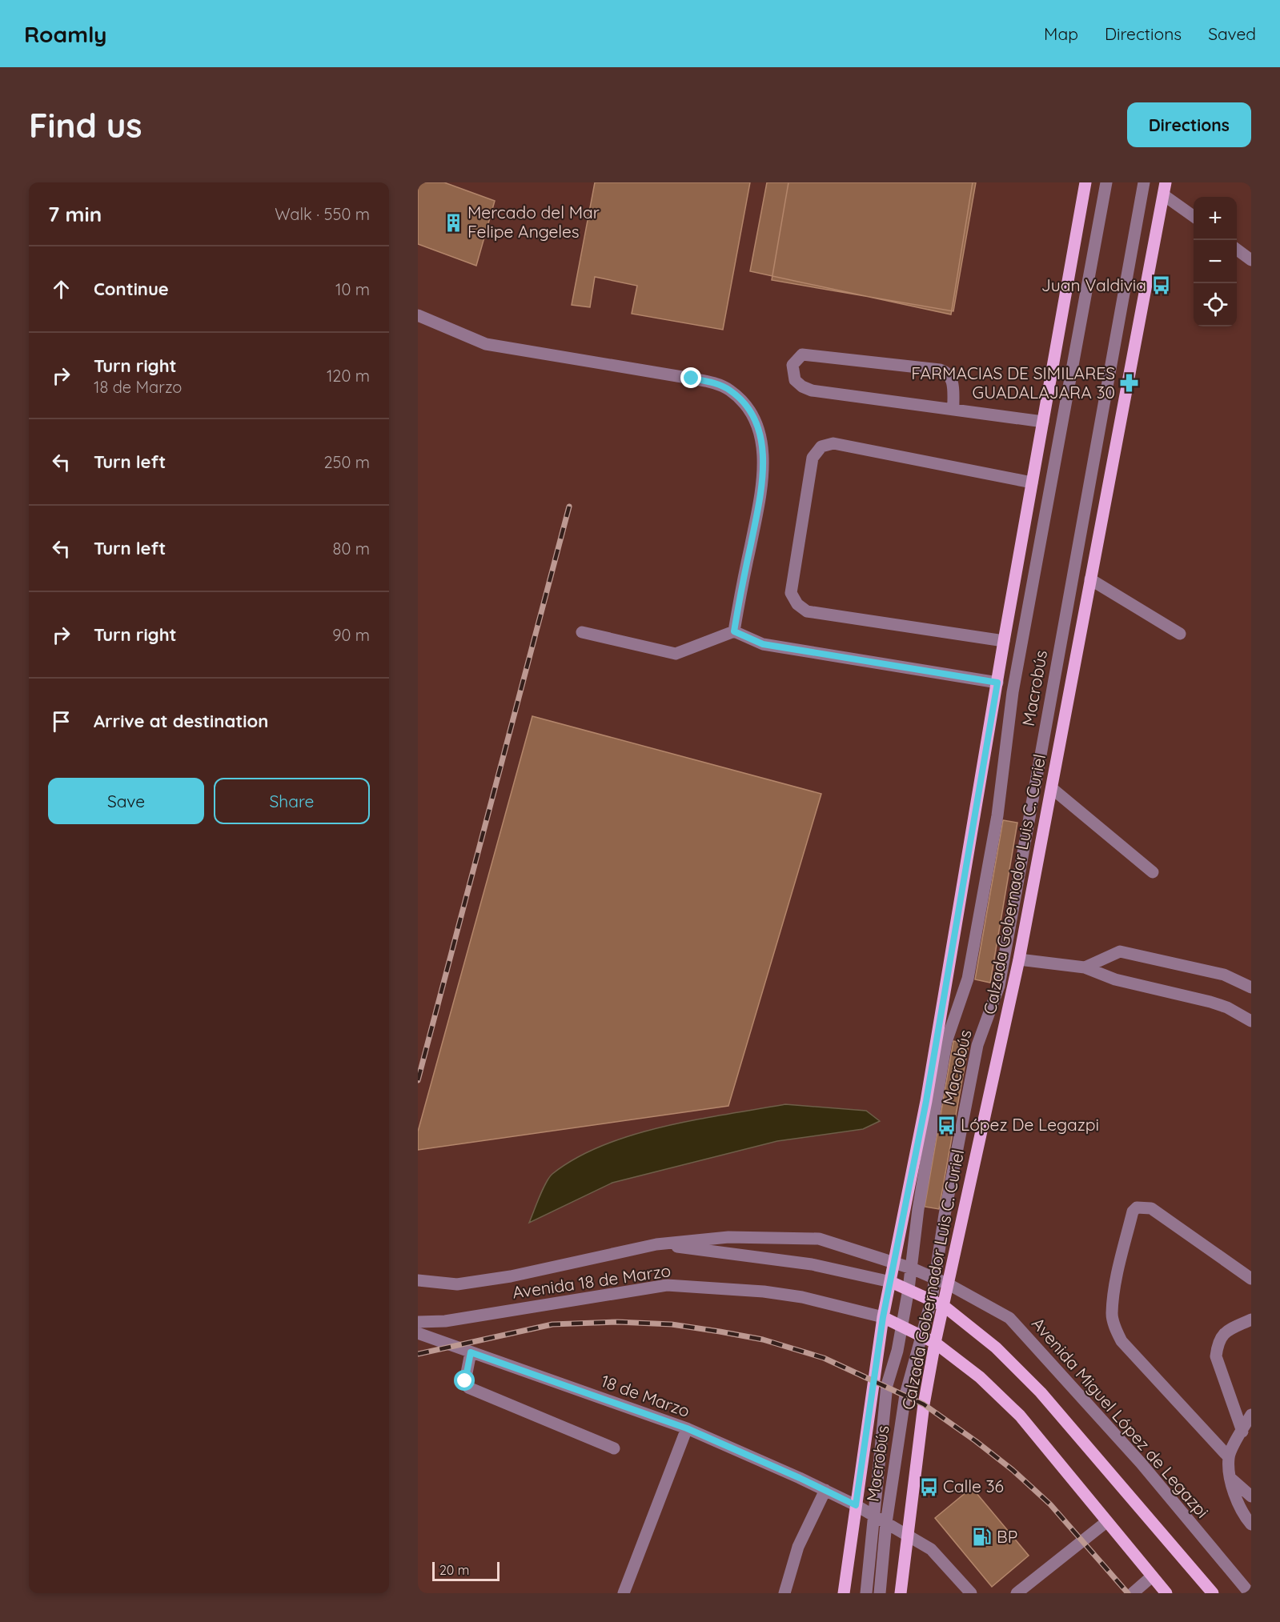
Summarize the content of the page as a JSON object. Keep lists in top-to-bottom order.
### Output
{
  "streets": {
    "main road": ["Calzada Gobernador Luis C. Curiel", "Avenida 18 de Marzo"],
    "street": ["Macrobús", "18 de Marzo", "Avenida Miguel López de Legazpi"]
  },
  "crossings": [
    ["Macrobús", "Avenida 18 de Marzo"],
    ["Macrobús", "18 de Marzo"],
    ["Macrobús", "Avenida Miguel López de Legazpi"],
    ["Calzada Gobernador Luis C. Curiel", "Avenida 18 de Marzo"],
    ["Calzada Gobernador Luis C. Curiel", "18 de Marzo"],
    ["Calzada Gobernador Luis C. Curiel", "Avenida Miguel López de Legazpi"],
    ["Avenida 18 de Marzo", "Avenida Miguel López de Legazpi"]
  ],
  "places": {
    "building": ["Mercado del Mar Felipe Angeles"],
    "bus stop": ["Juan Valdivia", "López De Legazpi", "Calle 36"],
    "pharmacy": ["FARMACIAS DE SIMILARES GUADALAJARA 30"],
    "fuel station": ["BP"]
  },
  "scale_bar": "20 m",
  "page": {
    "header": "Roamly",
    "nav": ["Map", "Directions", "Saved"],
    "buttons": [
      "Directions",
      ["Save", "Share"]
    ],
    "title": "Find us",
    "heading": ["7 min", "Walk · 550 m"],
    "map_buttons": ["+", "−"],
    "list": [
      ["Continue", "10 m"],
      ["Turn right", "18 de Marzo", "120 m"],
      ["Turn left", "250 m"],
      ["Turn left", "80 m"],
      ["Turn right", "90 m"],
      "Arrive at destination"
    ],
    "scale": "20 m"
  }
}
